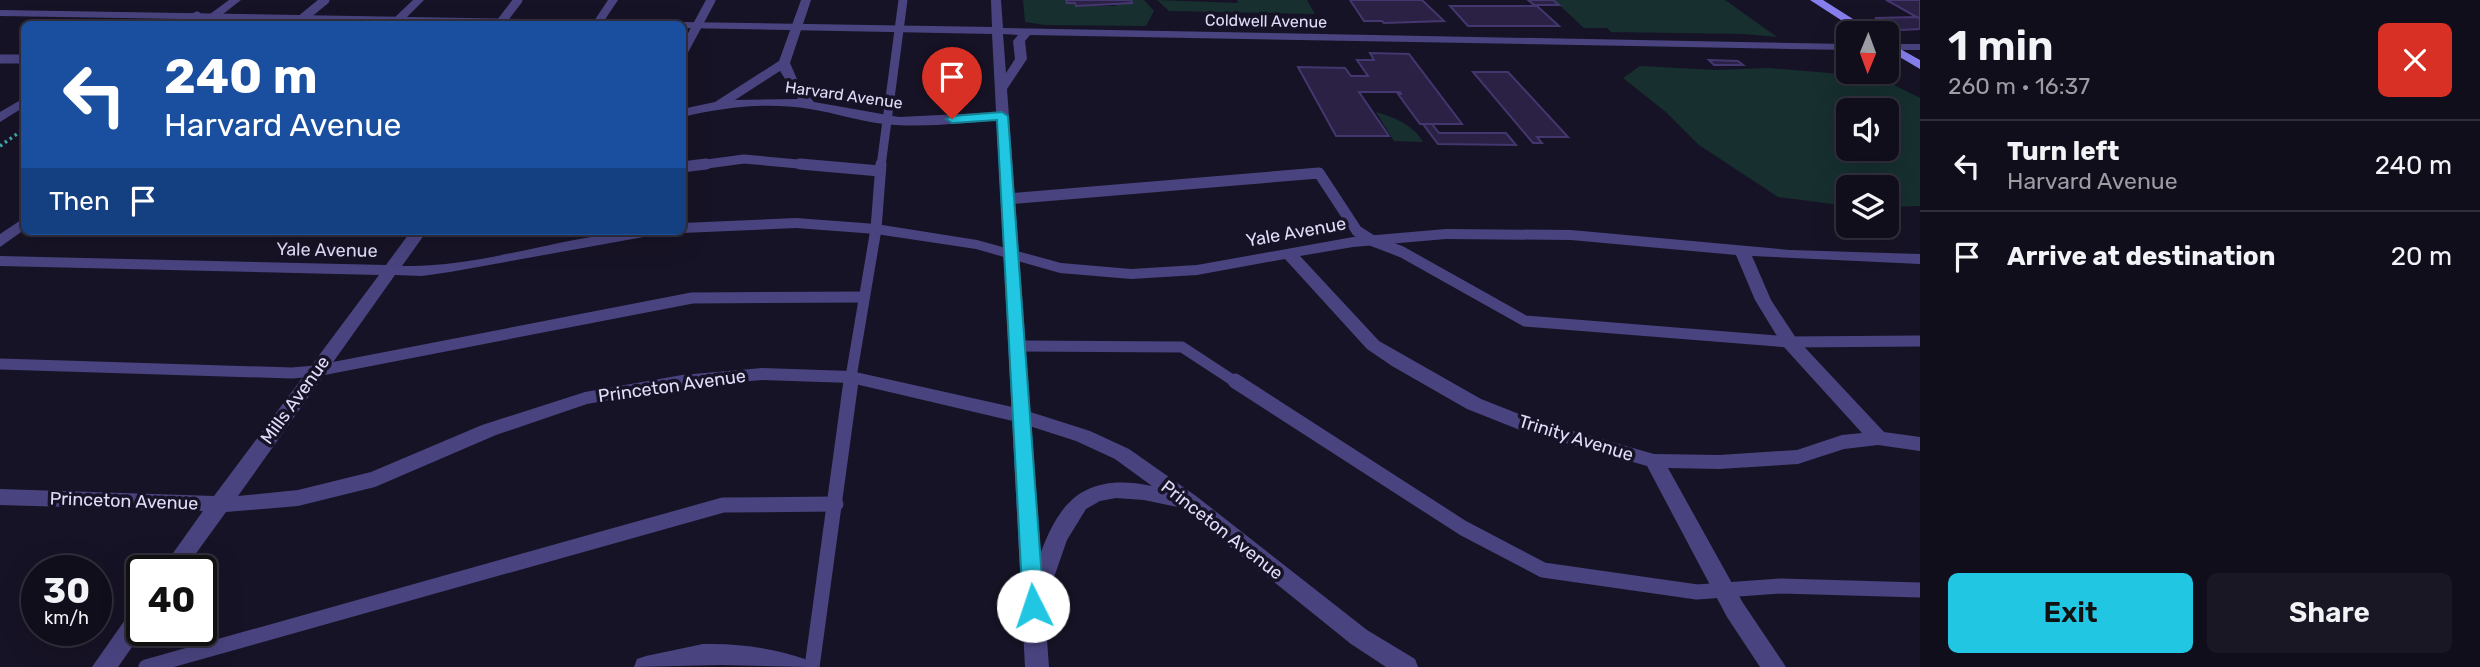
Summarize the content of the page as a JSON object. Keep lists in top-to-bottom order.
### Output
{
  "streets": {
    "street": [
      "Coldwell Avenue",
      "Harvard Avenue",
      "Yale Avenue",
      "Princeton Avenue",
      "Mills Avenue",
      "Trinity Avenue"
    ]
  },
  "crossings": [
    ["Yale Avenue", "Mills Avenue"],
    ["Yale Avenue", "Trinity Avenue"],
    ["Princeton Avenue", "Mills Avenue"]
  ],
  "north": "bottom",
  "page": {
    "heading": ["1 min", "260 m · 16:37"],
    "turn": ["240 m", "Harvard Avenue"],
    "list": [
      {
        "name": "Turn left",
        "note": "Harvard Avenue",
        "value": "240 m"
      },
      {
        "name": "Arrive at destination",
        "value": "20 m"
      }
    ],
    "then": "Then",
    "speed": "30 km/h",
    "limit": "40",
    "buttons": ["Exit", "Share"]
  }
}
